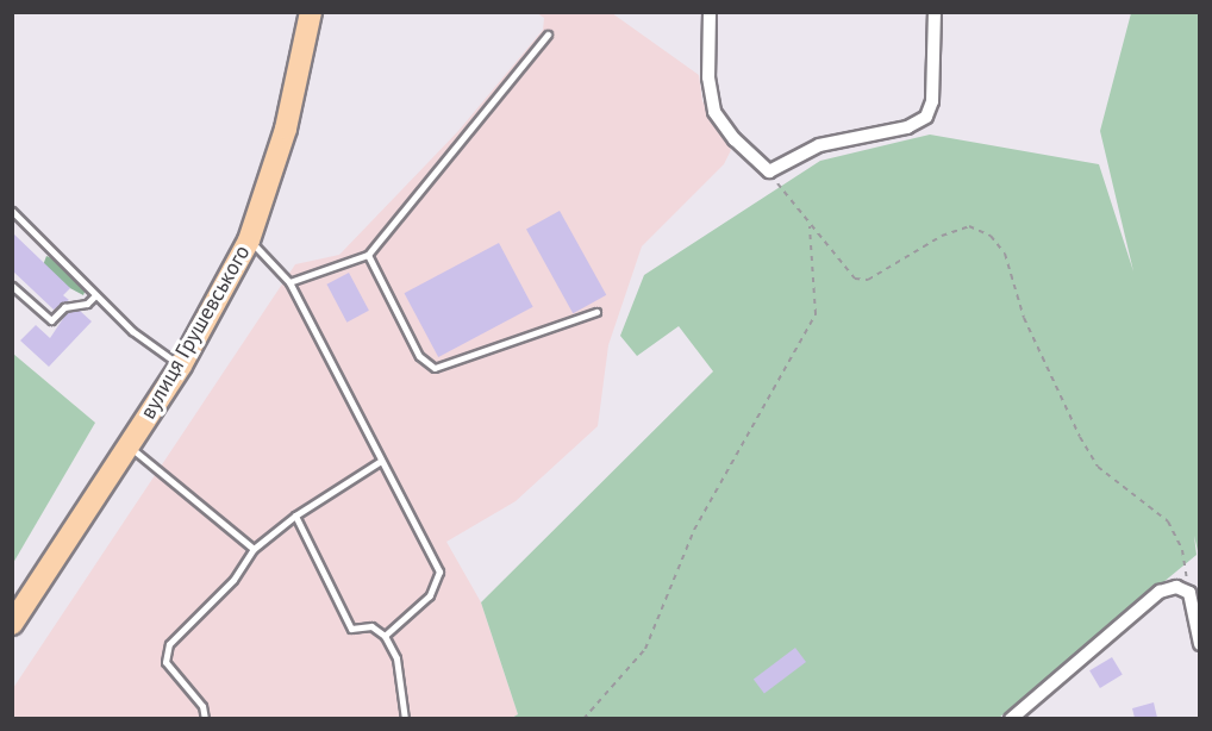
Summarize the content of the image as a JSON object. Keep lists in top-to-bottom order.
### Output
{
  "streets": {
    "main road": ["вулиця Грушевського"]
  }
}
